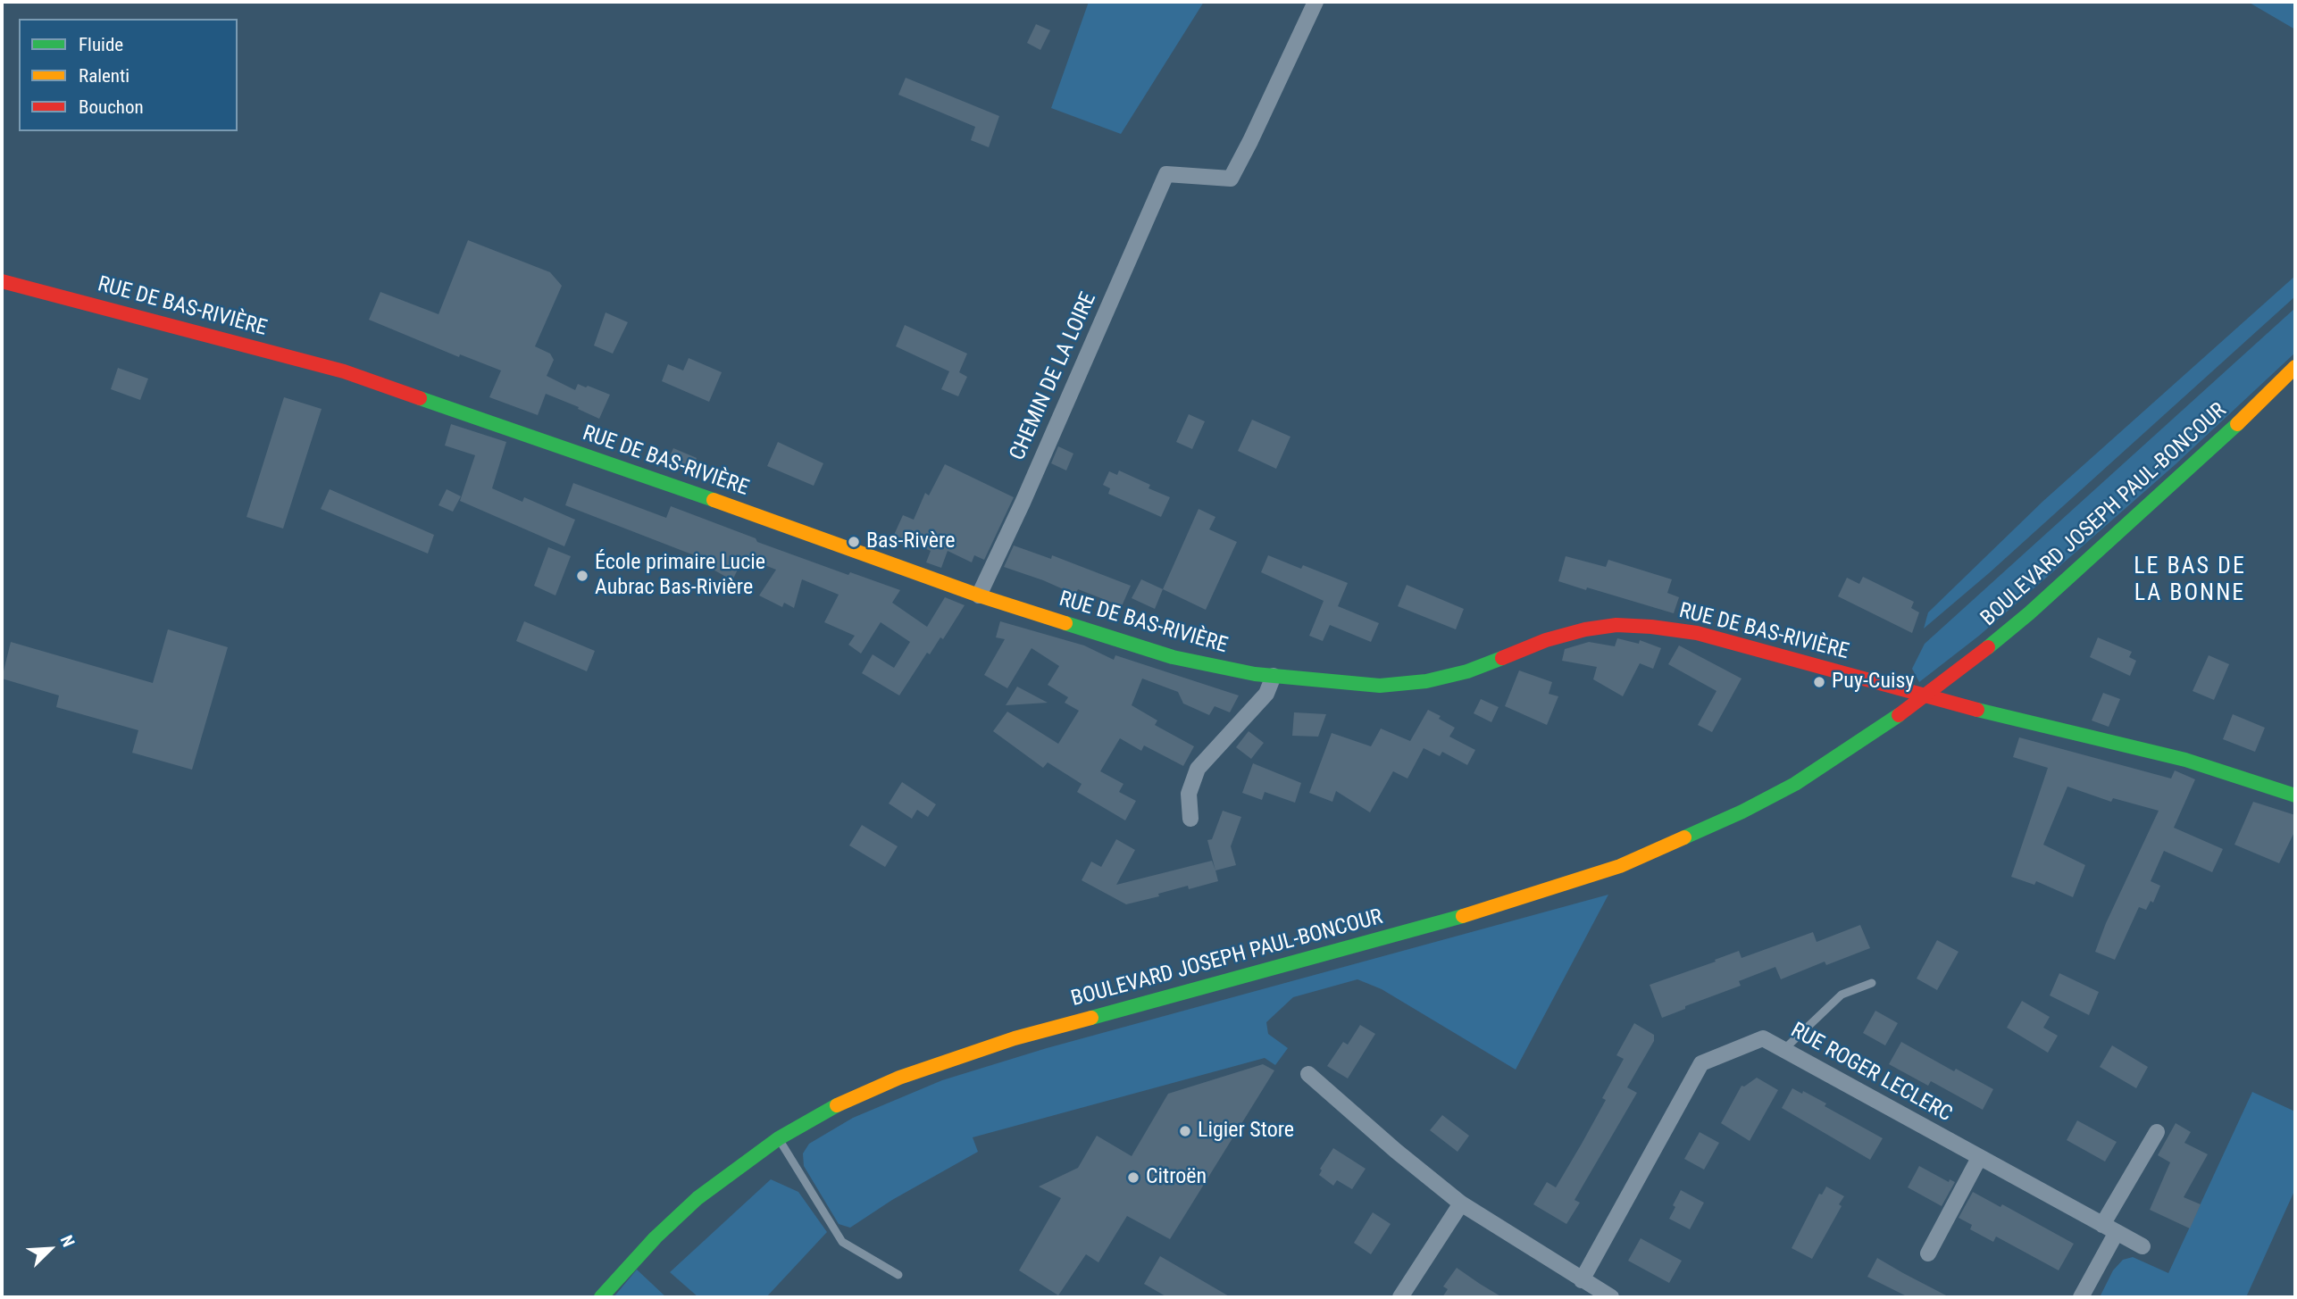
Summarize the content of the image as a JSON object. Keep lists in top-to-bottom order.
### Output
{
  "streets": {
    "street": [
      "RUE DE BAS-RIVIÈRE",
      "CHEMIN DE LA LOIRE",
      "BOULEVARD JOSEPH PAUL-BONCOUR",
      "RUE ROGER LECLERC"
    ]
  },
  "crossings": [
    ["RUE DE BAS-RIVIÈRE", "CHEMIN DE LA LOIRE"]
  ],
  "districts": ["LE BAS DE LA BONNE"],
  "places": [
    "Bas-Rivère",
    "École primaire Lucie Aubrac Bas-Rivière",
    "Puy-Cuisy",
    "Ligier Store",
    "Citroën"
  ],
  "legend": ["Fluide", "Ralenti", "Bouchon"],
  "north": "top right"
}
